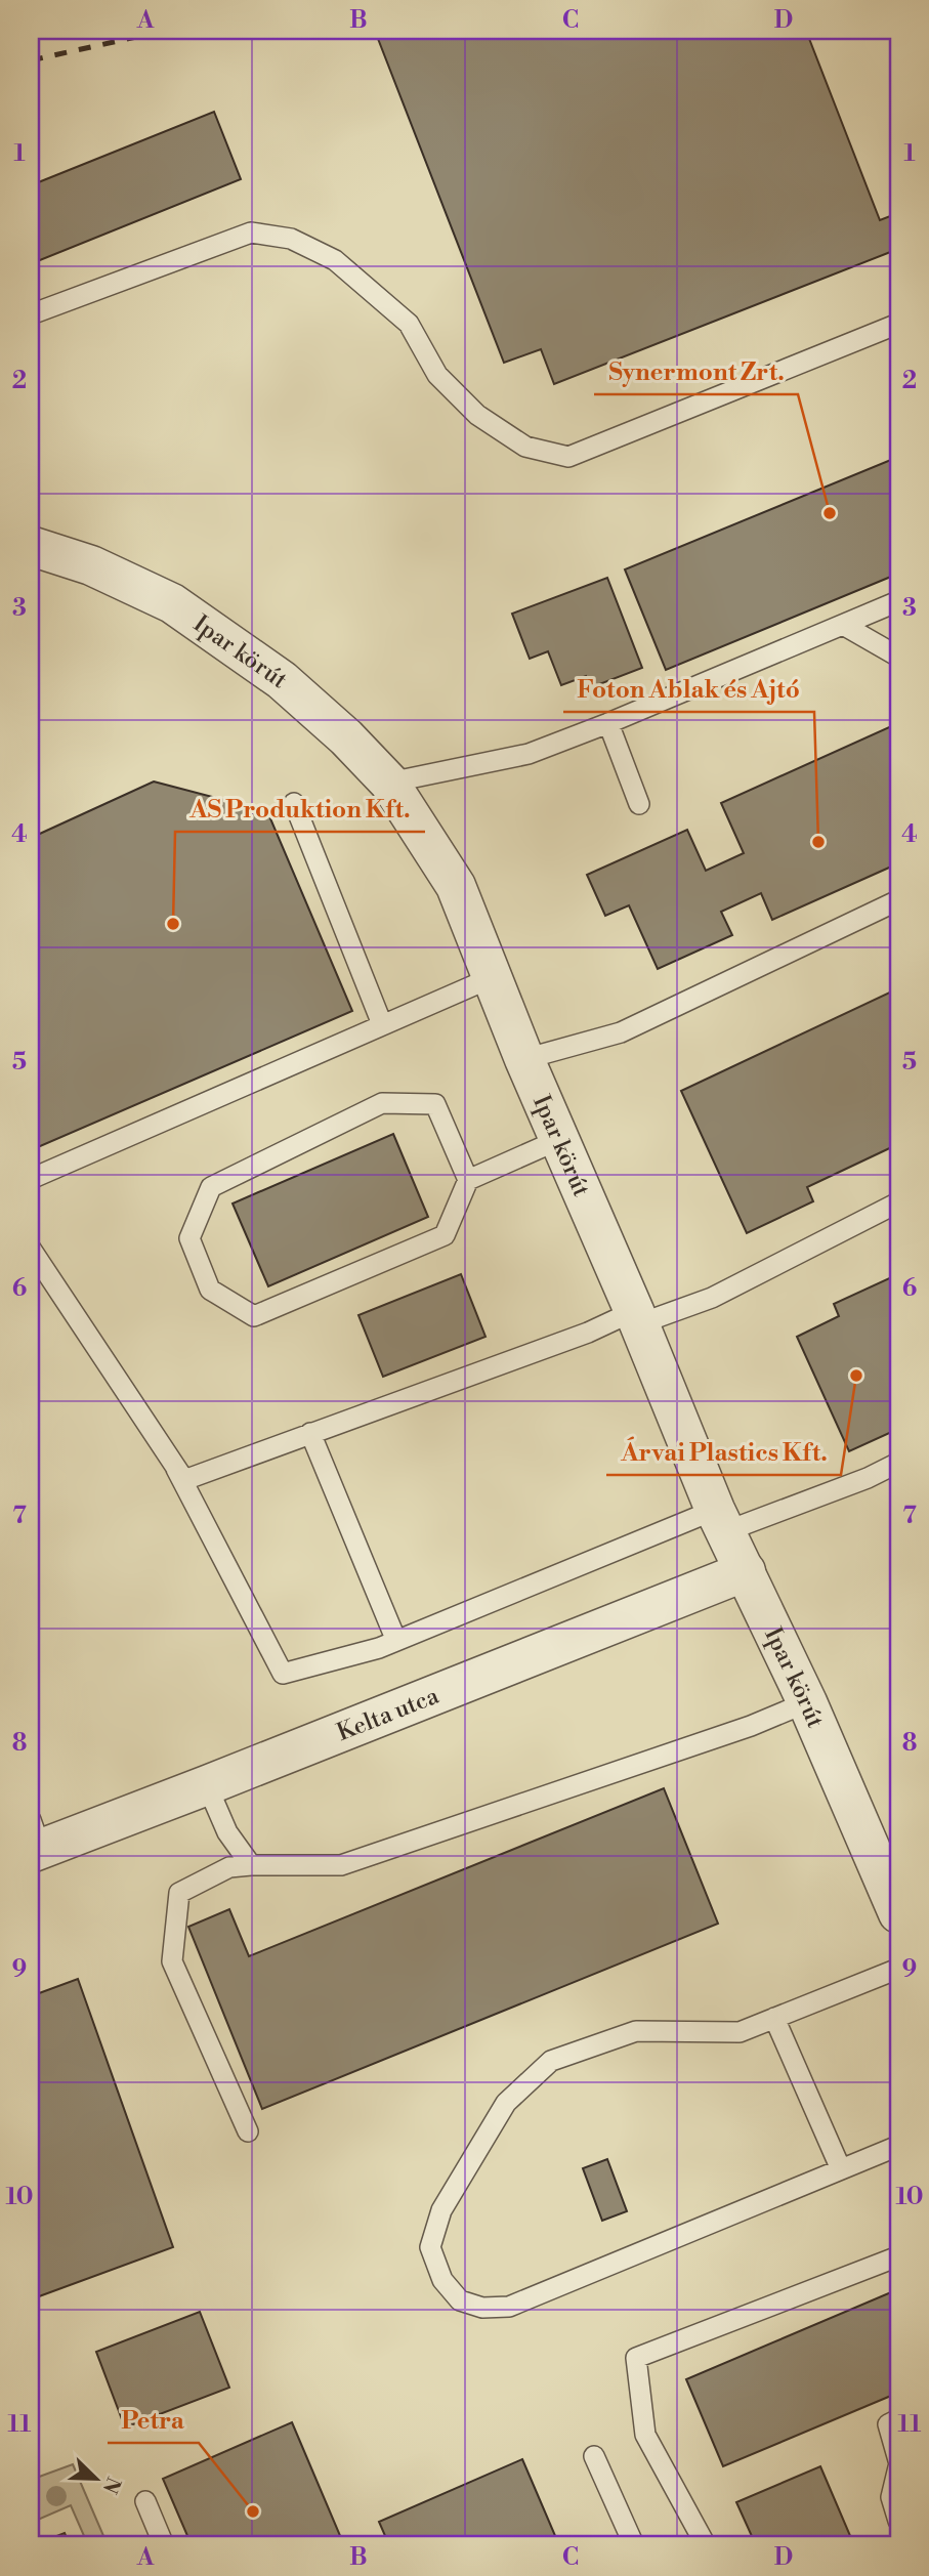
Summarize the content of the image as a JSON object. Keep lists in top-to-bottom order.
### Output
{
  "streets": {
    "street": ["Ipar körút", "Kelta utca"]
  },
  "crossings": [
    ["Ipar körút", "Kelta utca"]
  ],
  "places": [
    "Synermont Zrt.",
    "Foton Ablak és Ajtó",
    "AS Produktion Kft.",
    "Árvai Plastics Kft.",
    "Petra"
  ],
  "north": "bottom right",
  "grid": {
    "columns": [
      "A",
      "B",
      "C",
      "D"
    ],
    "rows": [
      "1",
      "2",
      "3",
      "4",
      "5",
      "6",
      "7",
      "8",
      "9",
      "10",
      "11"
    ]
  }
}
